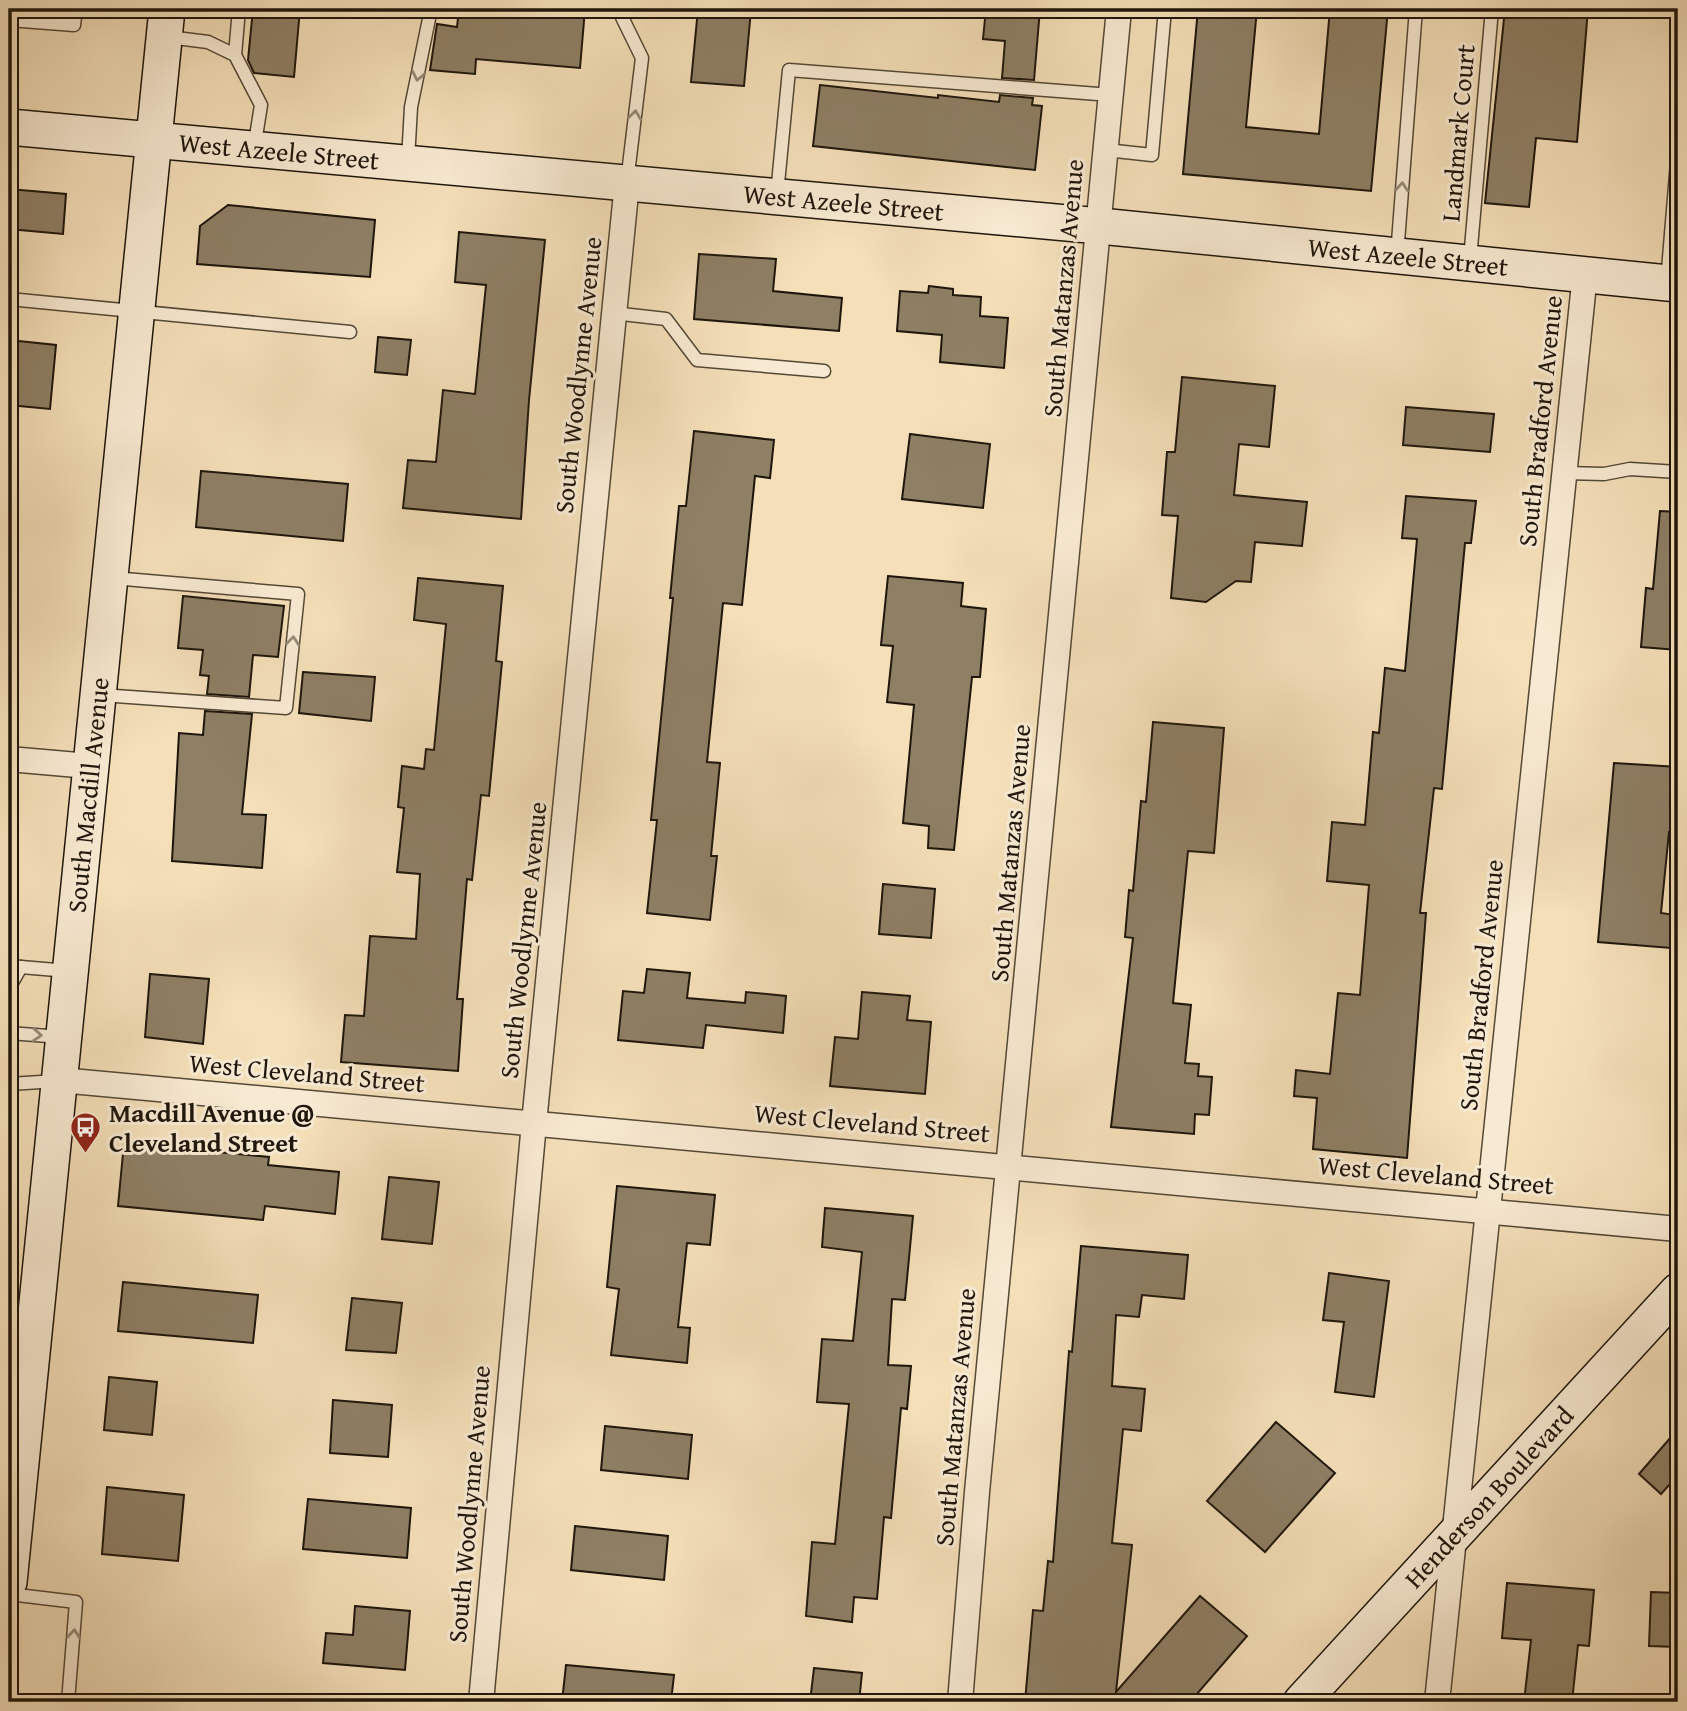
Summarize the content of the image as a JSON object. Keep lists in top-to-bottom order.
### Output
{
  "streets": {
    "main road": ["West Azeele Street", "South Macdill Avenue", "Henderson Boulevard"],
    "street": [
      "South Matanzas Avenue",
      "South Woodlynne Avenue",
      "South Bradford Avenue",
      "West Cleveland Street"
    ],
    "lane": ["Landmark Court"]
  },
  "crossings": [
    ["Landmark Court", "West Azeele Street"],
    ["West Azeele Street", "South Matanzas Avenue"],
    ["West Azeele Street", "South Woodlynne Avenue"],
    ["West Azeele Street", "South Bradford Avenue"],
    ["West Azeele Street", "South Macdill Avenue"],
    ["South Matanzas Avenue", "West Cleveland Street"],
    ["South Woodlynne Avenue", "West Cleveland Street"],
    ["South Bradford Avenue", "West Cleveland Street"],
    ["South Bradford Avenue", "Henderson Boulevard"],
    ["South Macdill Avenue", "West Cleveland Street"]
  ],
  "places": {
    "bus stop": ["Macdill Avenue @ Cleveland Street"]
  }
}
